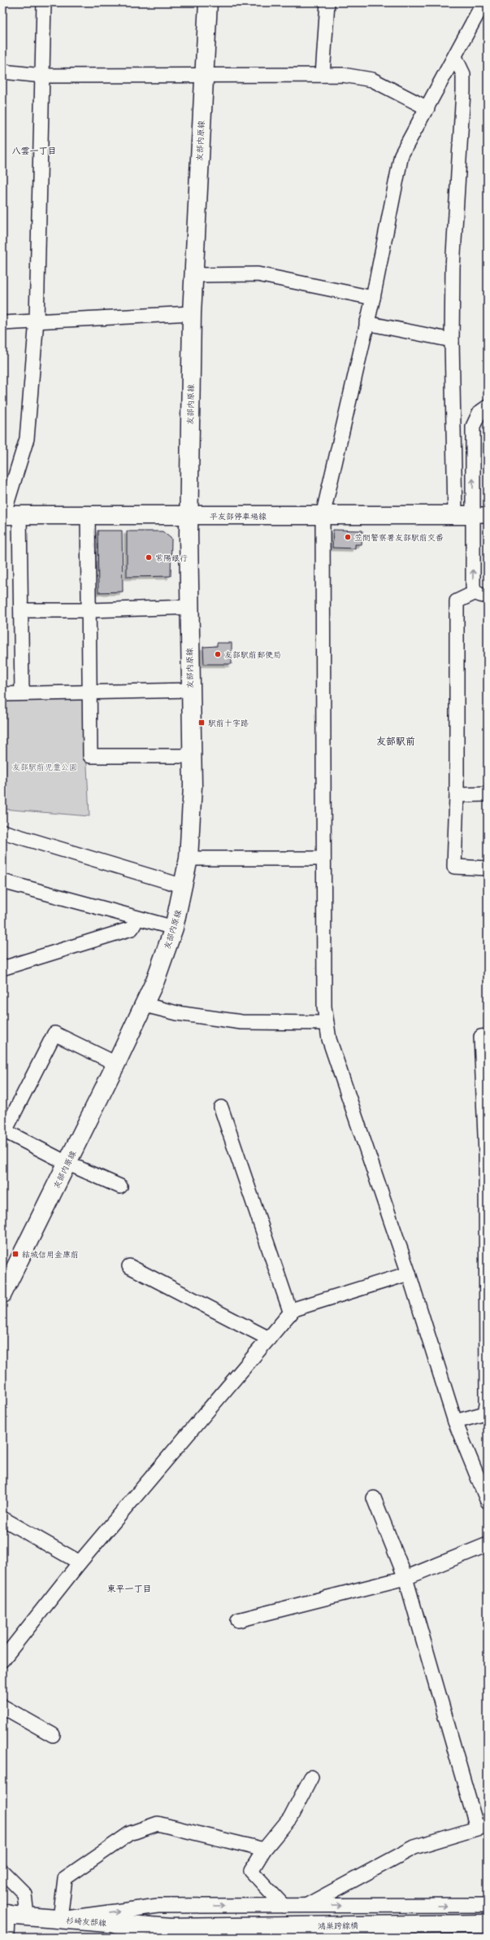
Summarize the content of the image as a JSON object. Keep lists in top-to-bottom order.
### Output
{
  "streets": {
    "main road": [
      "友部内原線",
      "平友部停車場線",
      "杉崎友部線",
      "鴻巣跨線橋"
    ]
  },
  "crossings": [
    ["友部内原線", "平友部停車場線"],
    ["杉崎友部線", "鴻巣跨線橋"]
  ],
  "districts": ["八雲一丁目", "友部駅前", "東平一丁目"],
  "parks": ["友部駅前児童公園"],
  "places": {
    "other": ["笠間警察署友部駅前交番", "常陽銀行", "友部駅前郵便局"],
    "transit": ["駅前十字路", "結城信用金庫前"]
  }
}
